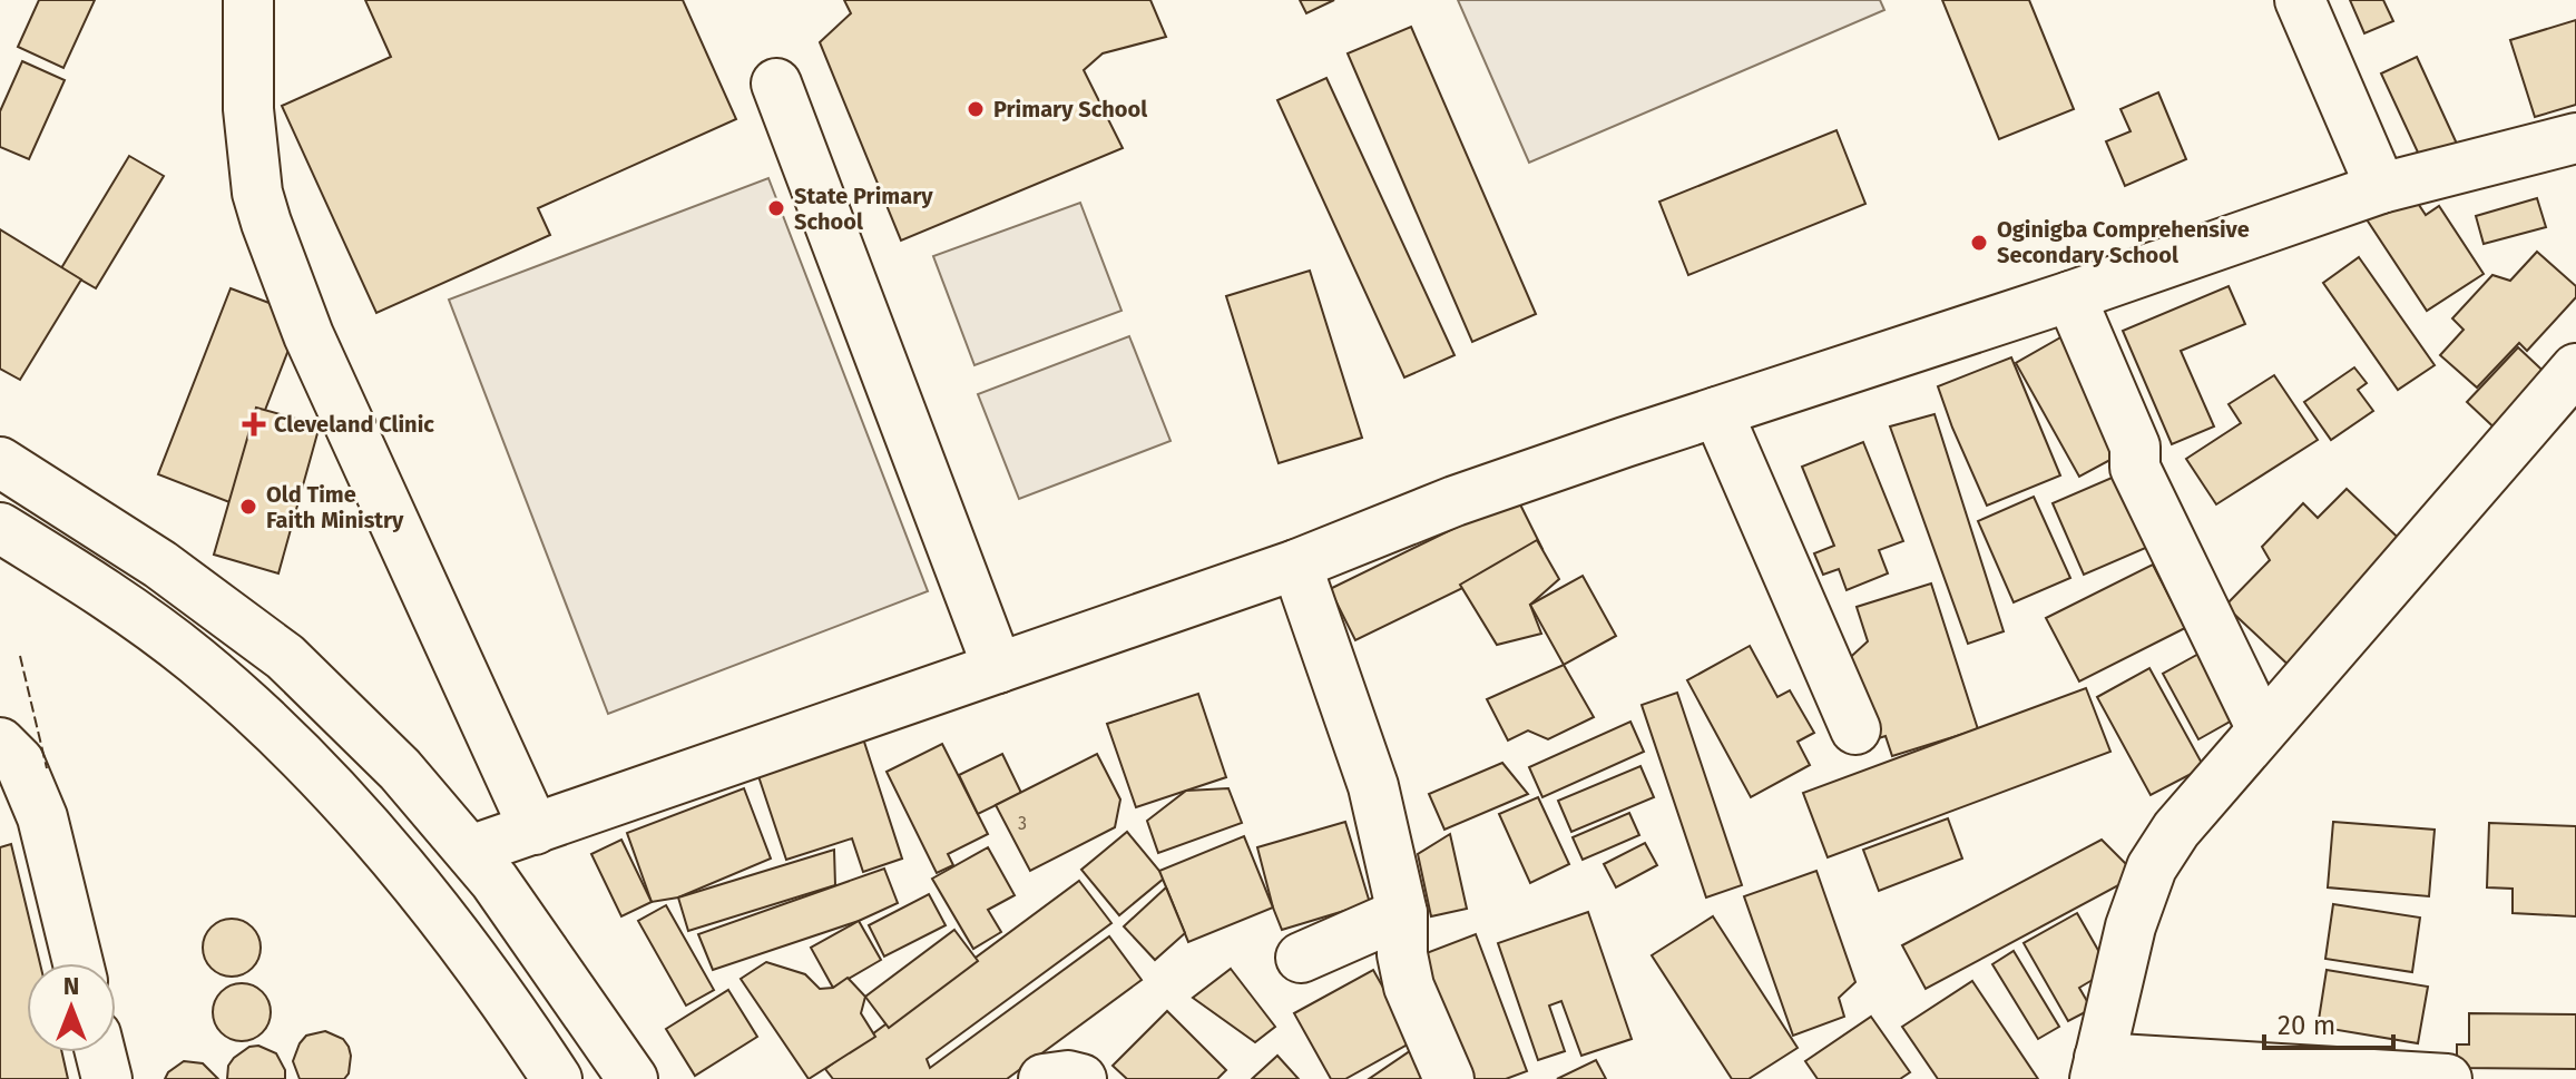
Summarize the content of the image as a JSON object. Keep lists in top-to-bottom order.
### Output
{
  "places": {
    "other": [
      "Primary School",
      "State Primary School",
      "Oginigba Comprehensive Secondary School",
      "Old Time Faith Ministry"
    ],
    "health": ["Cleveland Clinic"]
  },
  "house_numbers": ["3"],
  "scale_bar": "20 m",
  "north": "top"
}
